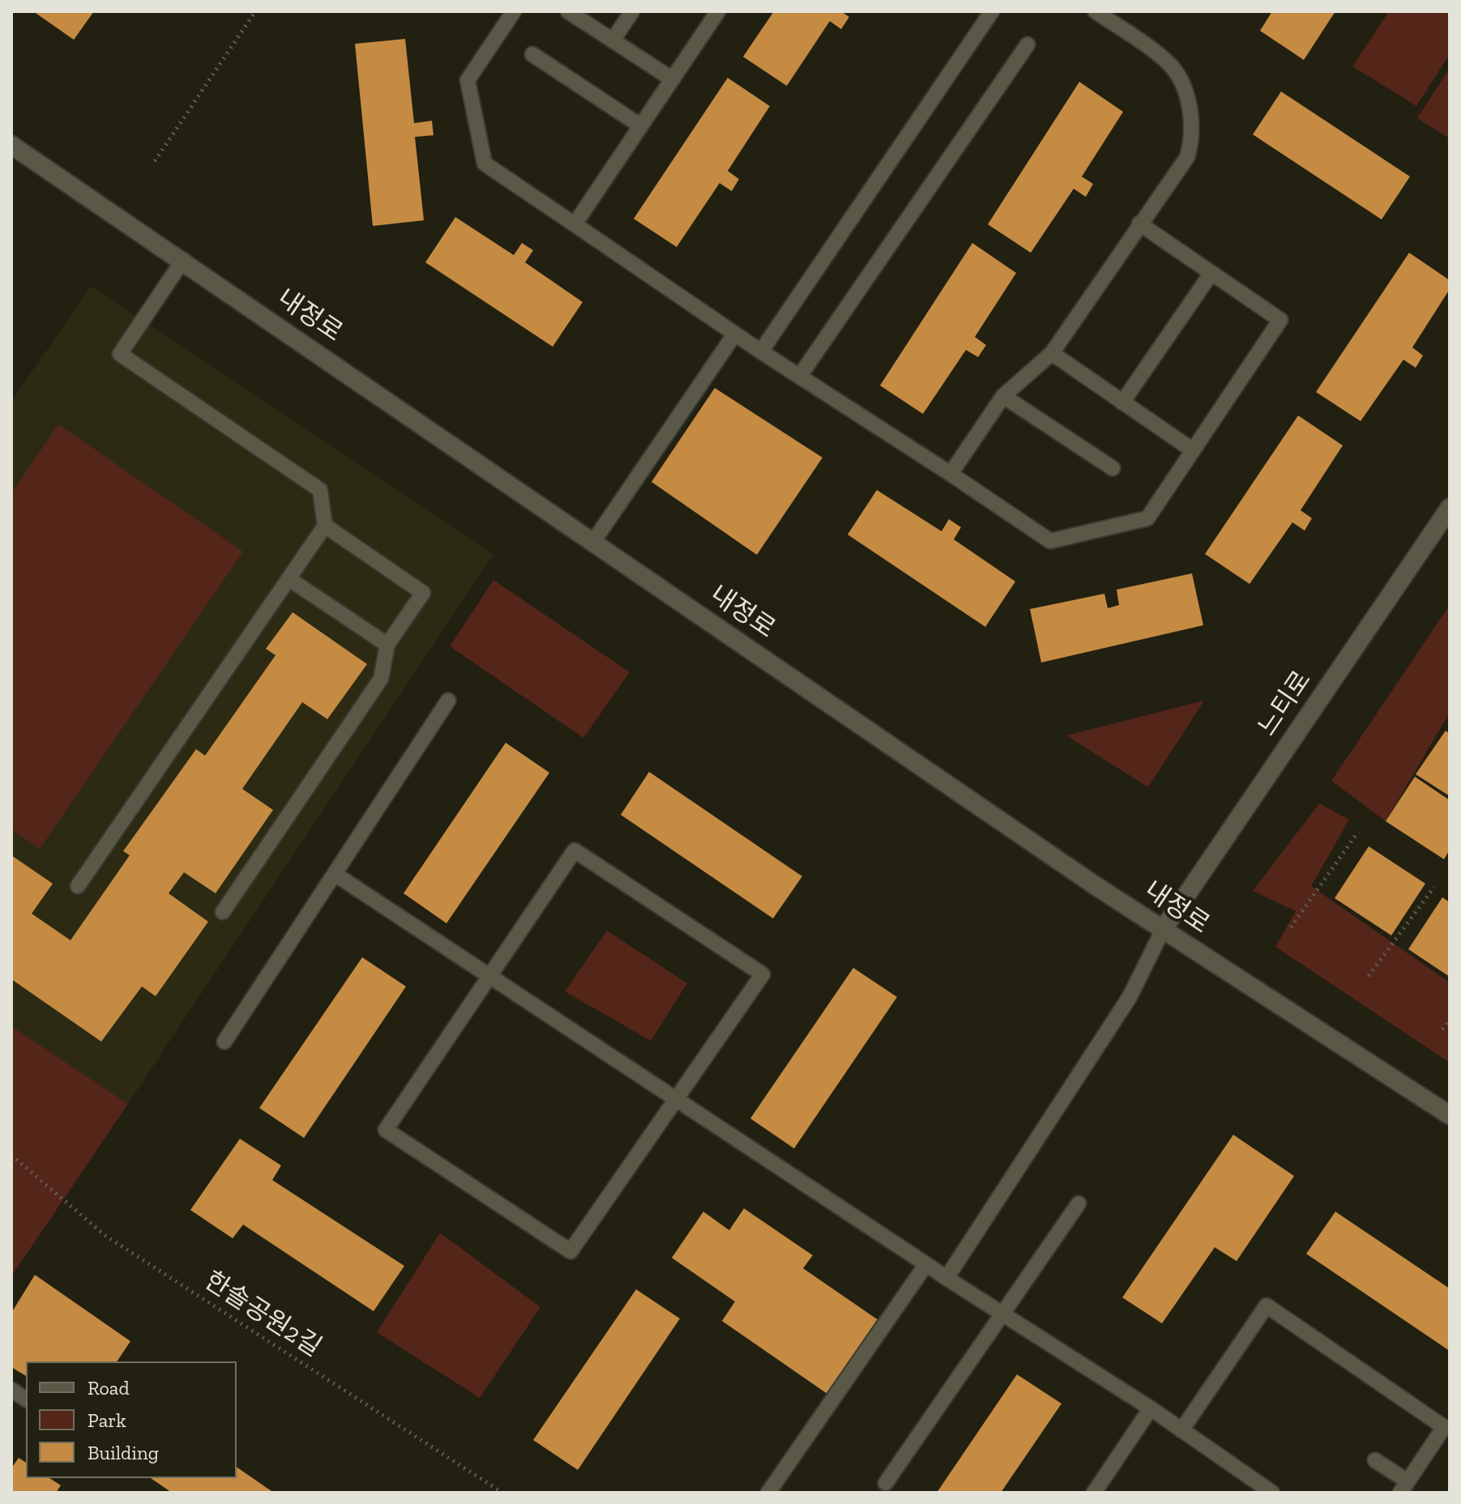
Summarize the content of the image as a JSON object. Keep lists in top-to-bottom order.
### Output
{
  "streets": {
    "street": ["내정로", "느티로"],
    "path": ["한솔공원2길"]
  },
  "crossings": [
    ["내정로", "느티로"]
  ],
  "legend": ["Road", "Park", "Building"]
}
